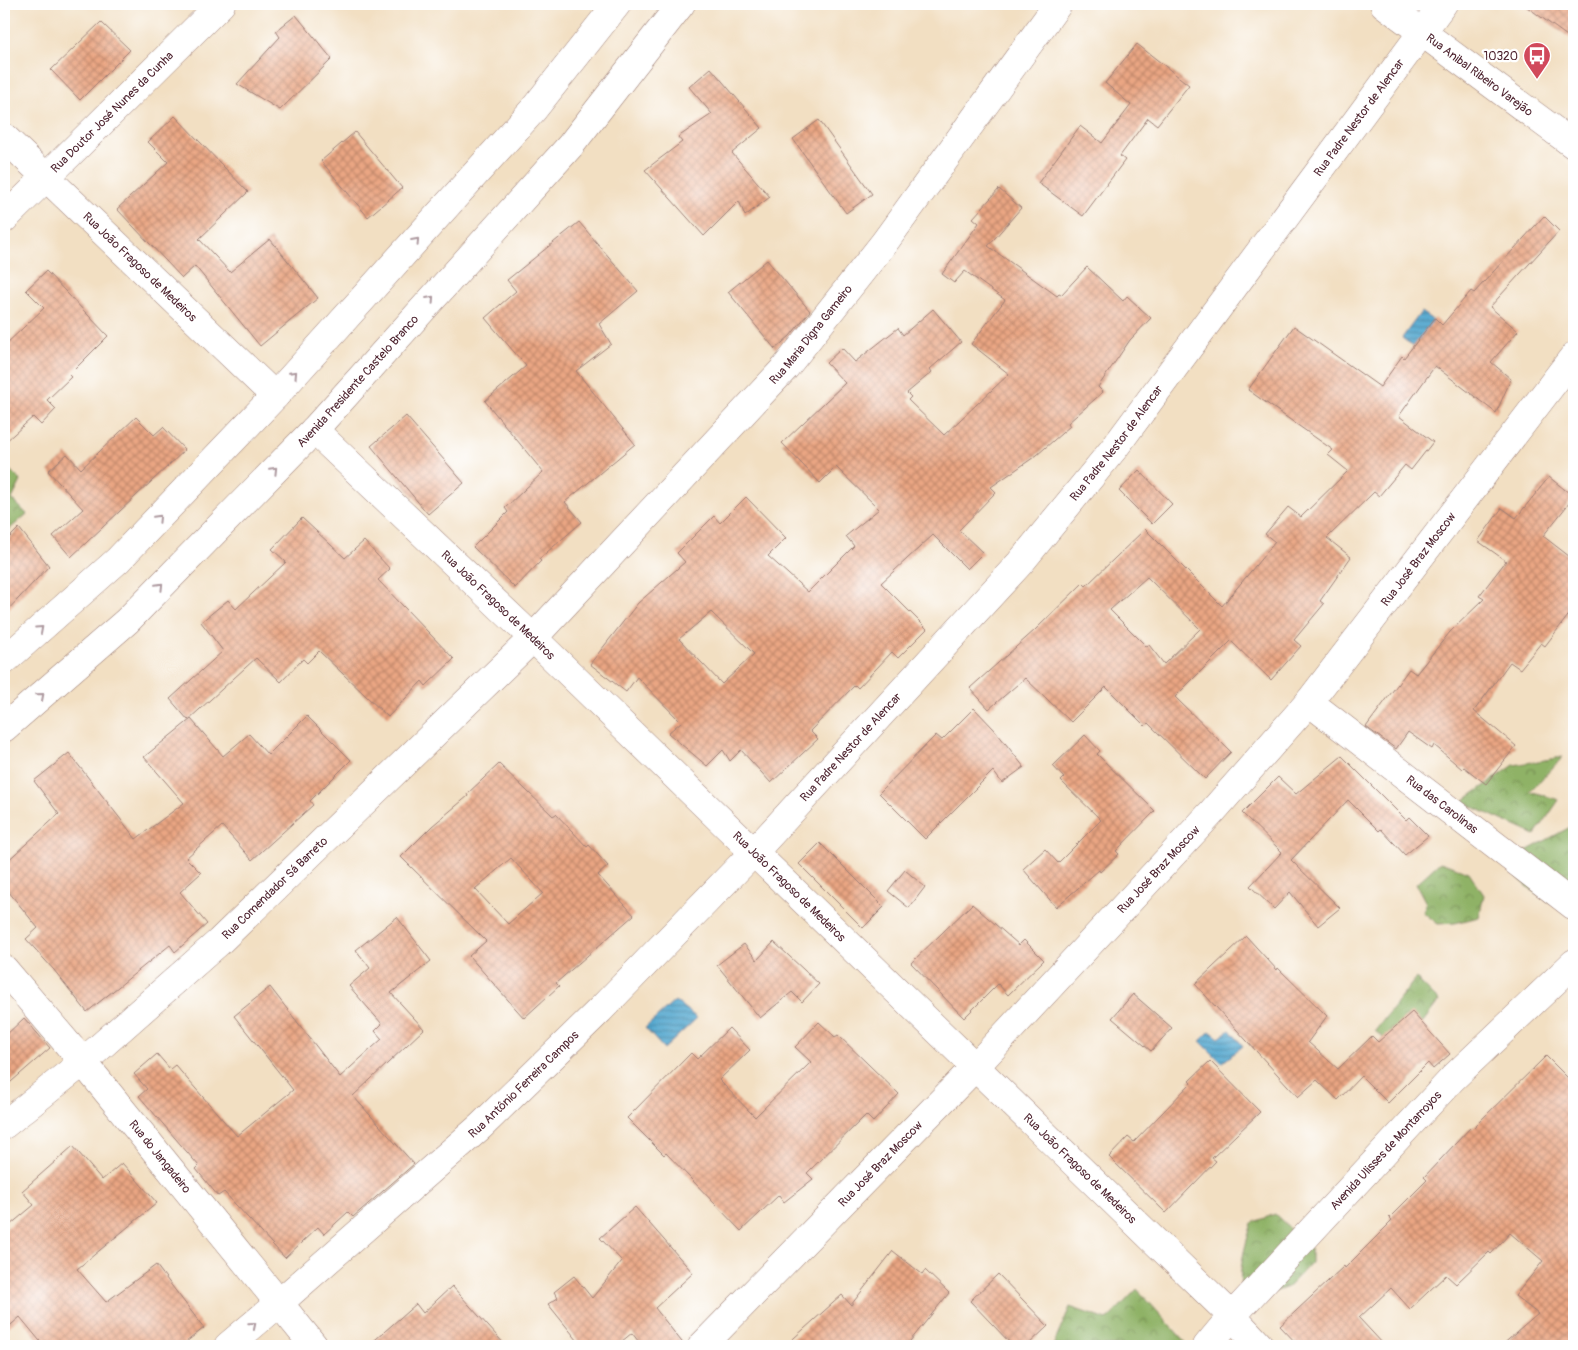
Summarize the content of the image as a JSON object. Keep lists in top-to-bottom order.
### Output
{
  "streets": {
    "street": [
      "Rua Anibal Ribeiro Varejão",
      "Rua Doutor José Nunes da Cunha",
      "Rua Padre Nestor de Alencar",
      "Rua João Fragoso de Medeiros",
      "Rua Maria Digna Gameiro",
      "Avenida Presidente Castelo Branco",
      "Rua José Braz Moscow",
      "Rua das Carolinas",
      "Rua Comendador Sá Barreto",
      "Rua Antônio Ferreira Campos",
      "Avenida Ulisses de Montarroyos",
      "Rua do Jangadeiro"
    ]
  },
  "crossings": [
    ["Rua Anibal Ribeiro Varejão", "Rua Padre Nestor de Alencar"],
    ["Rua Doutor José Nunes da Cunha", "Rua João Fragoso de Medeiros"],
    ["Rua Padre Nestor de Alencar", "Rua João Fragoso de Medeiros"],
    ["Rua Padre Nestor de Alencar", "Rua Antônio Ferreira Campos"],
    ["Rua João Fragoso de Medeiros", "Rua Maria Digna Gameiro"],
    ["Rua João Fragoso de Medeiros", "Avenida Presidente Castelo Branco"],
    ["Rua João Fragoso de Medeiros", "Rua José Braz Moscow"],
    ["Rua João Fragoso de Medeiros", "Rua Comendador Sá Barreto"],
    ["Rua João Fragoso de Medeiros", "Rua Antônio Ferreira Campos"],
    ["Rua João Fragoso de Medeiros", "Avenida Ulisses de Montarroyos"],
    ["Rua Maria Digna Gameiro", "Rua Comendador Sá Barreto"],
    ["Rua José Braz Moscow", "Rua das Carolinas"],
    ["Rua Comendador Sá Barreto", "Rua do Jangadeiro"],
    ["Rua Antônio Ferreira Campos", "Rua do Jangadeiro"]
  ],
  "places": {
    "bus stop": ["10320"]
  }
}
